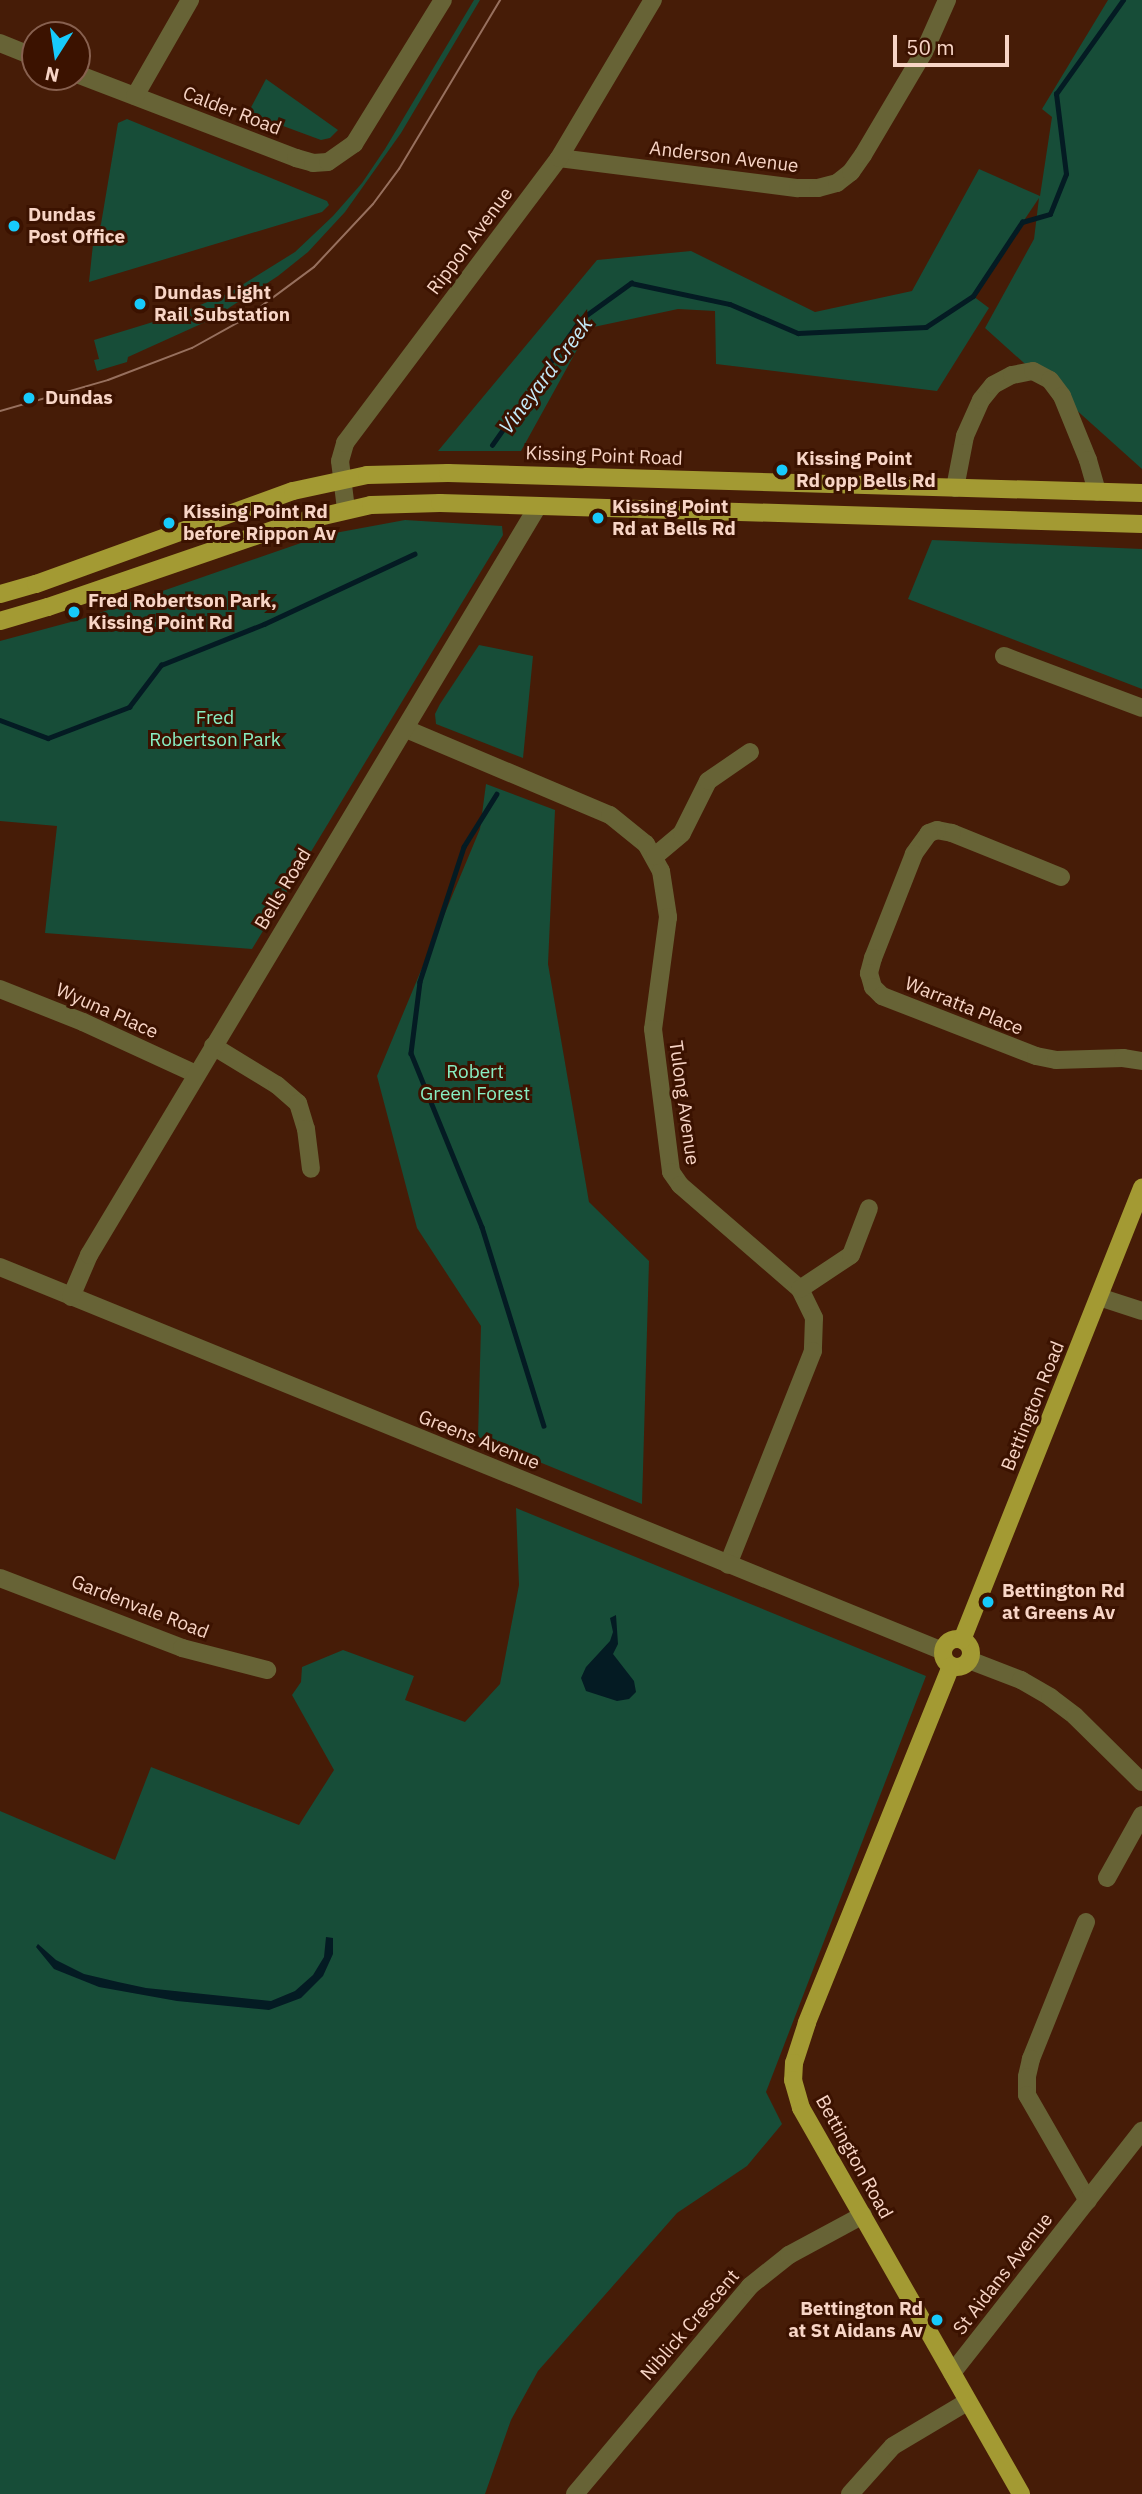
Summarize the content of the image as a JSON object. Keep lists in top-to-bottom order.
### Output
{
  "streets": {
    "main road": ["Kissing Point Road", "Bettington Road"],
    "street": [
      "Calder Road",
      "Anderson Avenue",
      "Rippon Avenue",
      "Bells Road",
      "Warratta Place",
      "Wyuna Place",
      "Tulong Avenue",
      "Greens Avenue",
      "Gardenvale Road",
      "St Aidans Avenue",
      "Niblick Crescent"
    ]
  },
  "crossings": [
    ["Anderson Avenue", "Rippon Avenue"],
    ["Rippon Avenue", "Kissing Point Road"],
    ["Bells Road", "Wyuna Place"],
    ["Bells Road", "Tulong Avenue"],
    ["Bells Road", "Greens Avenue"],
    ["Tulong Avenue", "Greens Avenue"],
    ["Bettington Road", "Greens Avenue"],
    ["Bettington Road", "St Aidans Avenue"],
    ["Bettington Road", "Niblick Crescent"]
  ],
  "water": ["Vineyard Creek"],
  "parks": ["Fred Robertson Park", "Robert Green Forest"],
  "places": [
    "Dundas Post Office",
    "Dundas Light Rail Substation",
    "Dundas",
    "Kissing Point Rd opp Bells Rd",
    "Kissing Point Rd at Bells Rd",
    "Kissing Point Rd before Rippon Av",
    "Fred Robertson Park, Kissing Point Rd",
    "Bettington Rd at Greens Av",
    "Bettington Rd at St Aidans Av"
  ],
  "scale_bar": "50 m",
  "north": "bottom"
}
